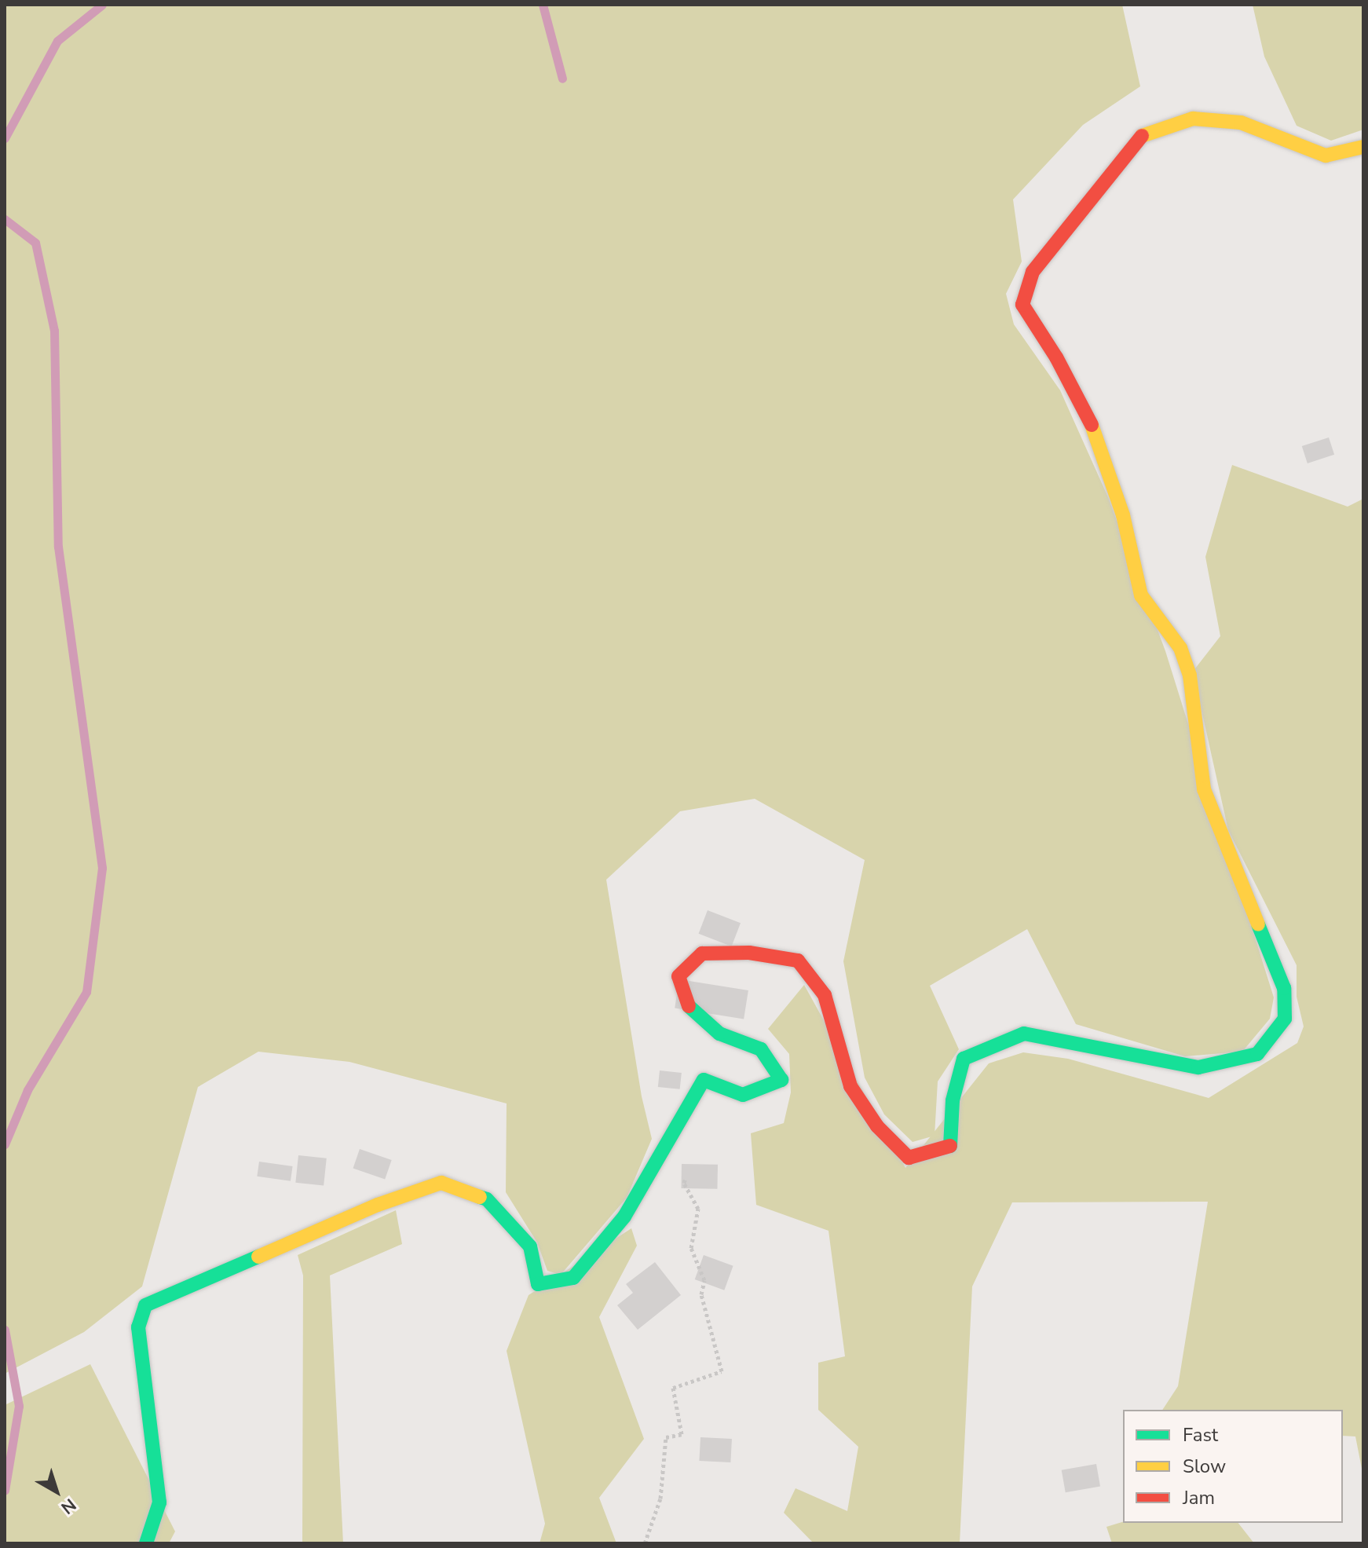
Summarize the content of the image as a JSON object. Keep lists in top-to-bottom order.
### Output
{
  "legend": ["Fast", "Slow", "Jam"],
  "north": "bottom right"
}
